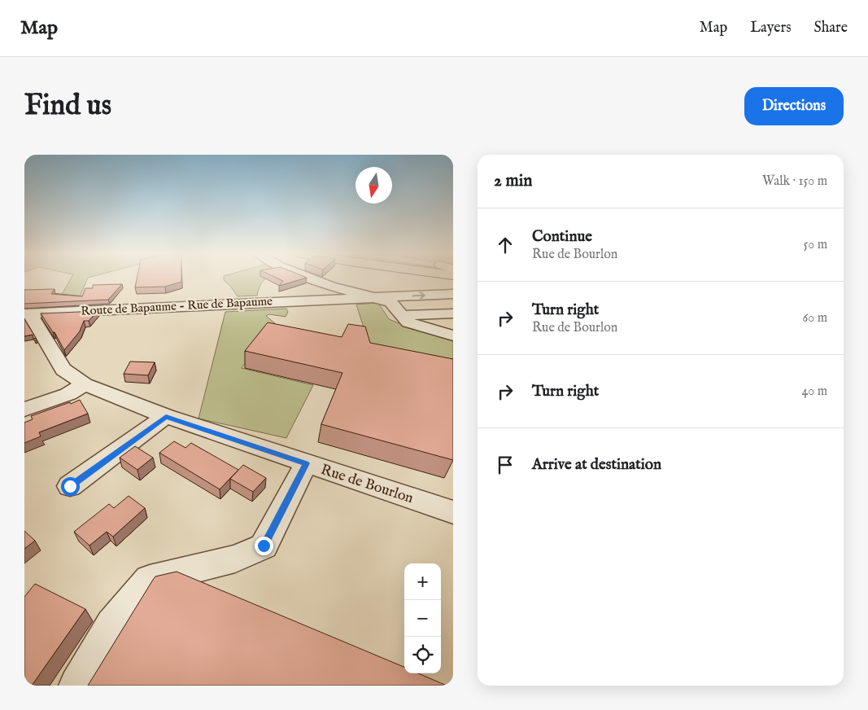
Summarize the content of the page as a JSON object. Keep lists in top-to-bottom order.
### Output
{
  "streets": {
    "street": ["Route de Bapaume - Rue de Bapaume", "Rue de Bourlon"]
  },
  "crossings": [
    ["Route de Bapaume - Rue de Bapaume", "Rue de Bourlon"]
  ],
  "north": "bottom",
  "page": {
    "header": "Map",
    "nav": ["Map", "Layers", "Share"],
    "buttons": "Directions",
    "title": "Find us",
    "heading": ["2 min", "Walk · 150 m"],
    "list": [
      ["Continue", "Rue de Bourlon", "50 m"],
      ["Turn right", "Rue de Bourlon", "60 m"],
      ["Turn right", "40 m"],
      "Arrive at destination"
    ],
    "map_buttons": ["+", "−"]
  }
}
